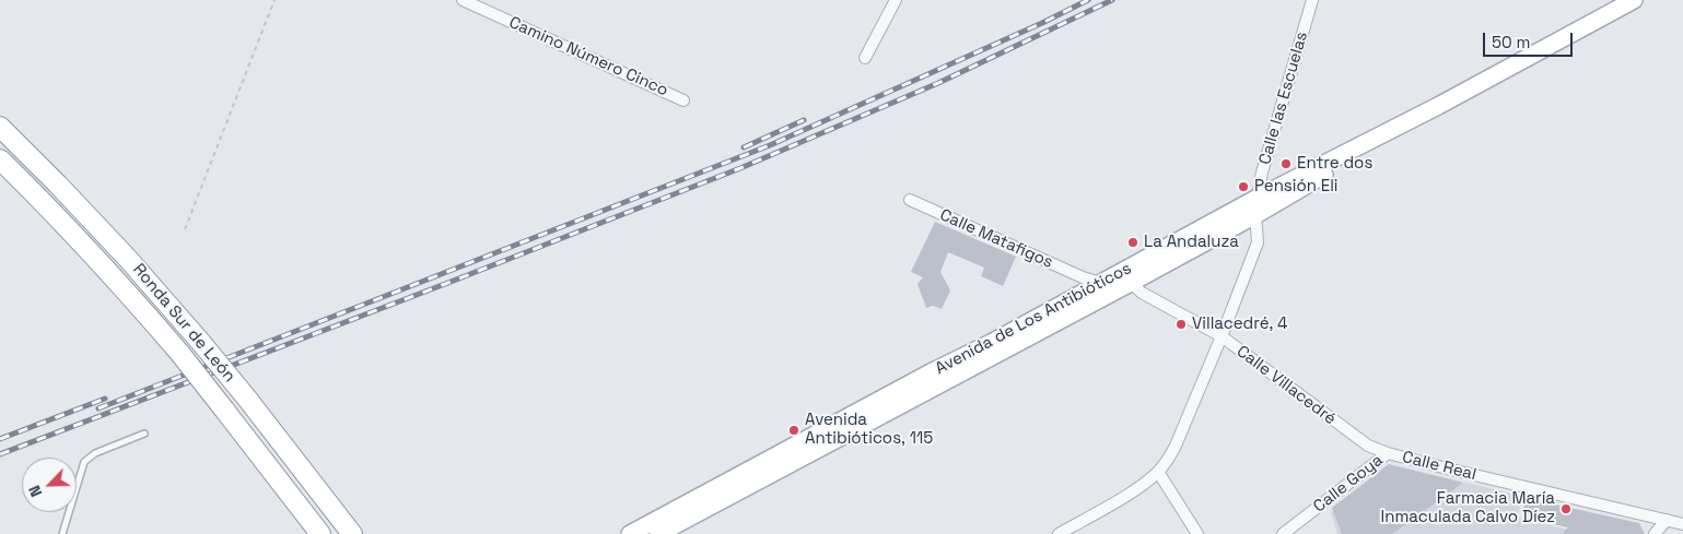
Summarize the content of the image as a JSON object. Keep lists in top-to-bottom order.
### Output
{
  "streets": {
    "highway": ["Ronda Sur de León"],
    "main road": ["Avenida de Los Antibióticos"],
    "street": [
      "Camino Número Cinco",
      "Calle las Escuelas",
      "Calle Matafigos",
      "Calle Villacedré",
      "Calle Real",
      "Calle Goya"
    ]
  },
  "crossings": [
    ["Calle las Escuelas", "Avenida de Los Antibióticos"],
    ["Calle Matafigos", "Avenida de Los Antibióticos"],
    ["Avenida de Los Antibióticos", "Calle Villacedré"],
    ["Calle Villacedré", "Calle Real"],
    ["Calle Villacedré", "Calle Goya"],
    ["Calle Real", "Calle Goya"]
  ],
  "places": [
    "Entre dos",
    "Pensión Eli",
    "La Andaluza",
    "Villacedré, 4",
    "Avenida Antibióticos, 115",
    "Farmacia María Inmaculada Calvo Díez"
  ],
  "scale_bar": "50 m",
  "north": "bottom left"
}
